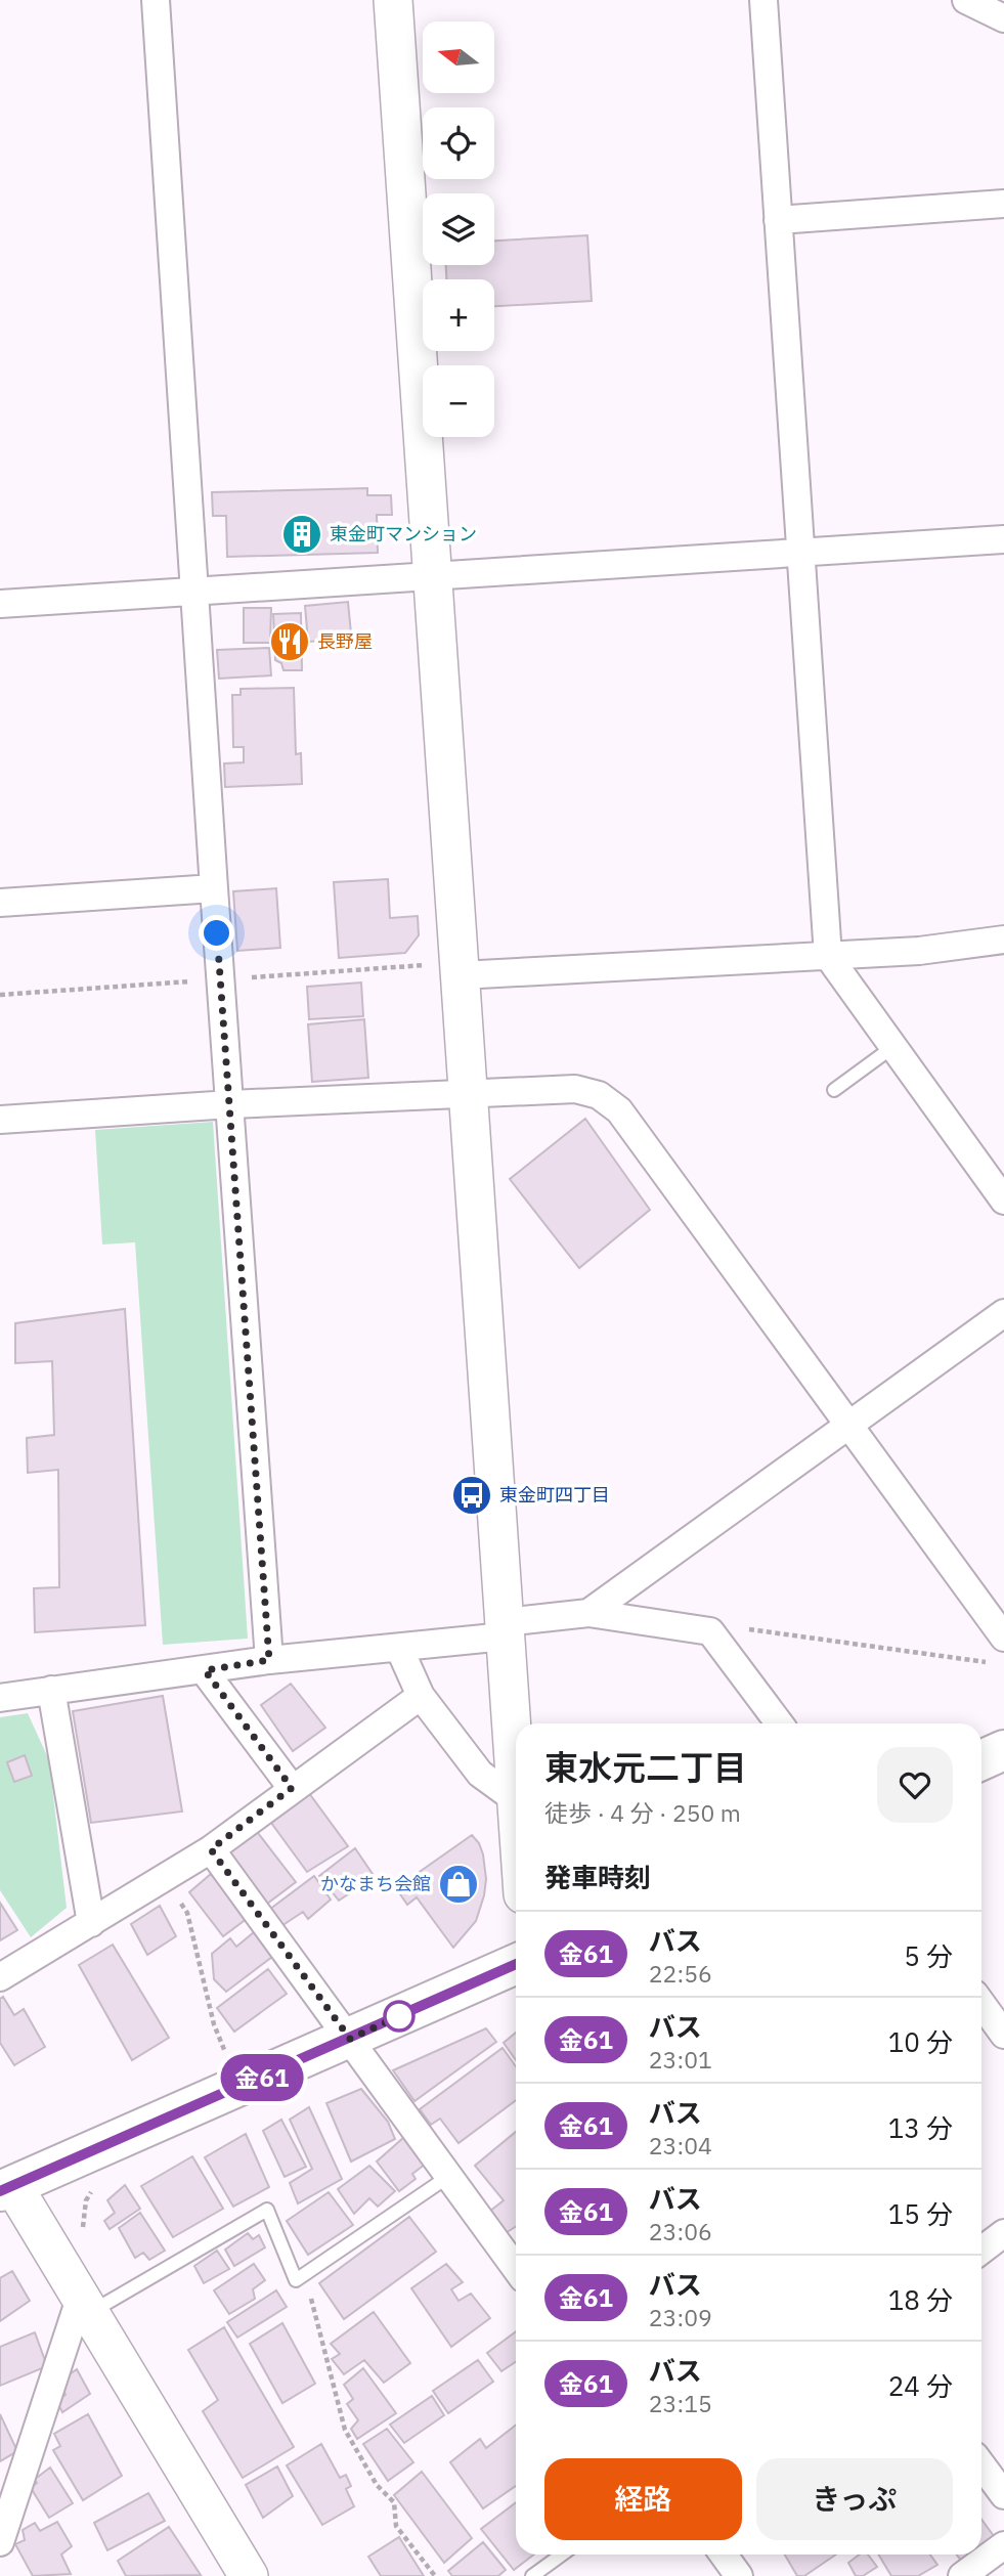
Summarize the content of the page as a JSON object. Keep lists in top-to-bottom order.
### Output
{
  "places": {
    "building": ["東金町マンション"],
    "restaurant": ["長野屋"],
    "bus stop": ["東金町四丁目"],
    "shop": ["かなまち会館"]
  },
  "lines": ["bus line 金61"],
  "north": "left",
  "page": {
    "on_map": "金61",
    "map_buttons": ["+", "−"],
    "heading": [
      ["東水元二丁目", "徒歩 · 4 分 · 250 m"],
      "発車時刻"
    ],
    "list": [
      {
        "mark": "金61",
        "name": "バス",
        "note": "22:56",
        "value": "5 分"
      },
      {
        "mark": "金61",
        "name": "バス",
        "note": "23:01",
        "value": "10 分"
      },
      {
        "mark": "金61",
        "name": "バス",
        "note": "23:04",
        "value": "13 分"
      },
      {
        "mark": "金61",
        "name": "バス",
        "note": "23:06",
        "value": "15 分"
      },
      {
        "mark": "金61",
        "name": "バス",
        "note": "23:09",
        "value": "18 分"
      },
      {
        "mark": "金61",
        "name": "バス",
        "note": "23:15",
        "value": "24 分"
      }
    ],
    "buttons": ["経路", "きっぷ"]
  }
}
